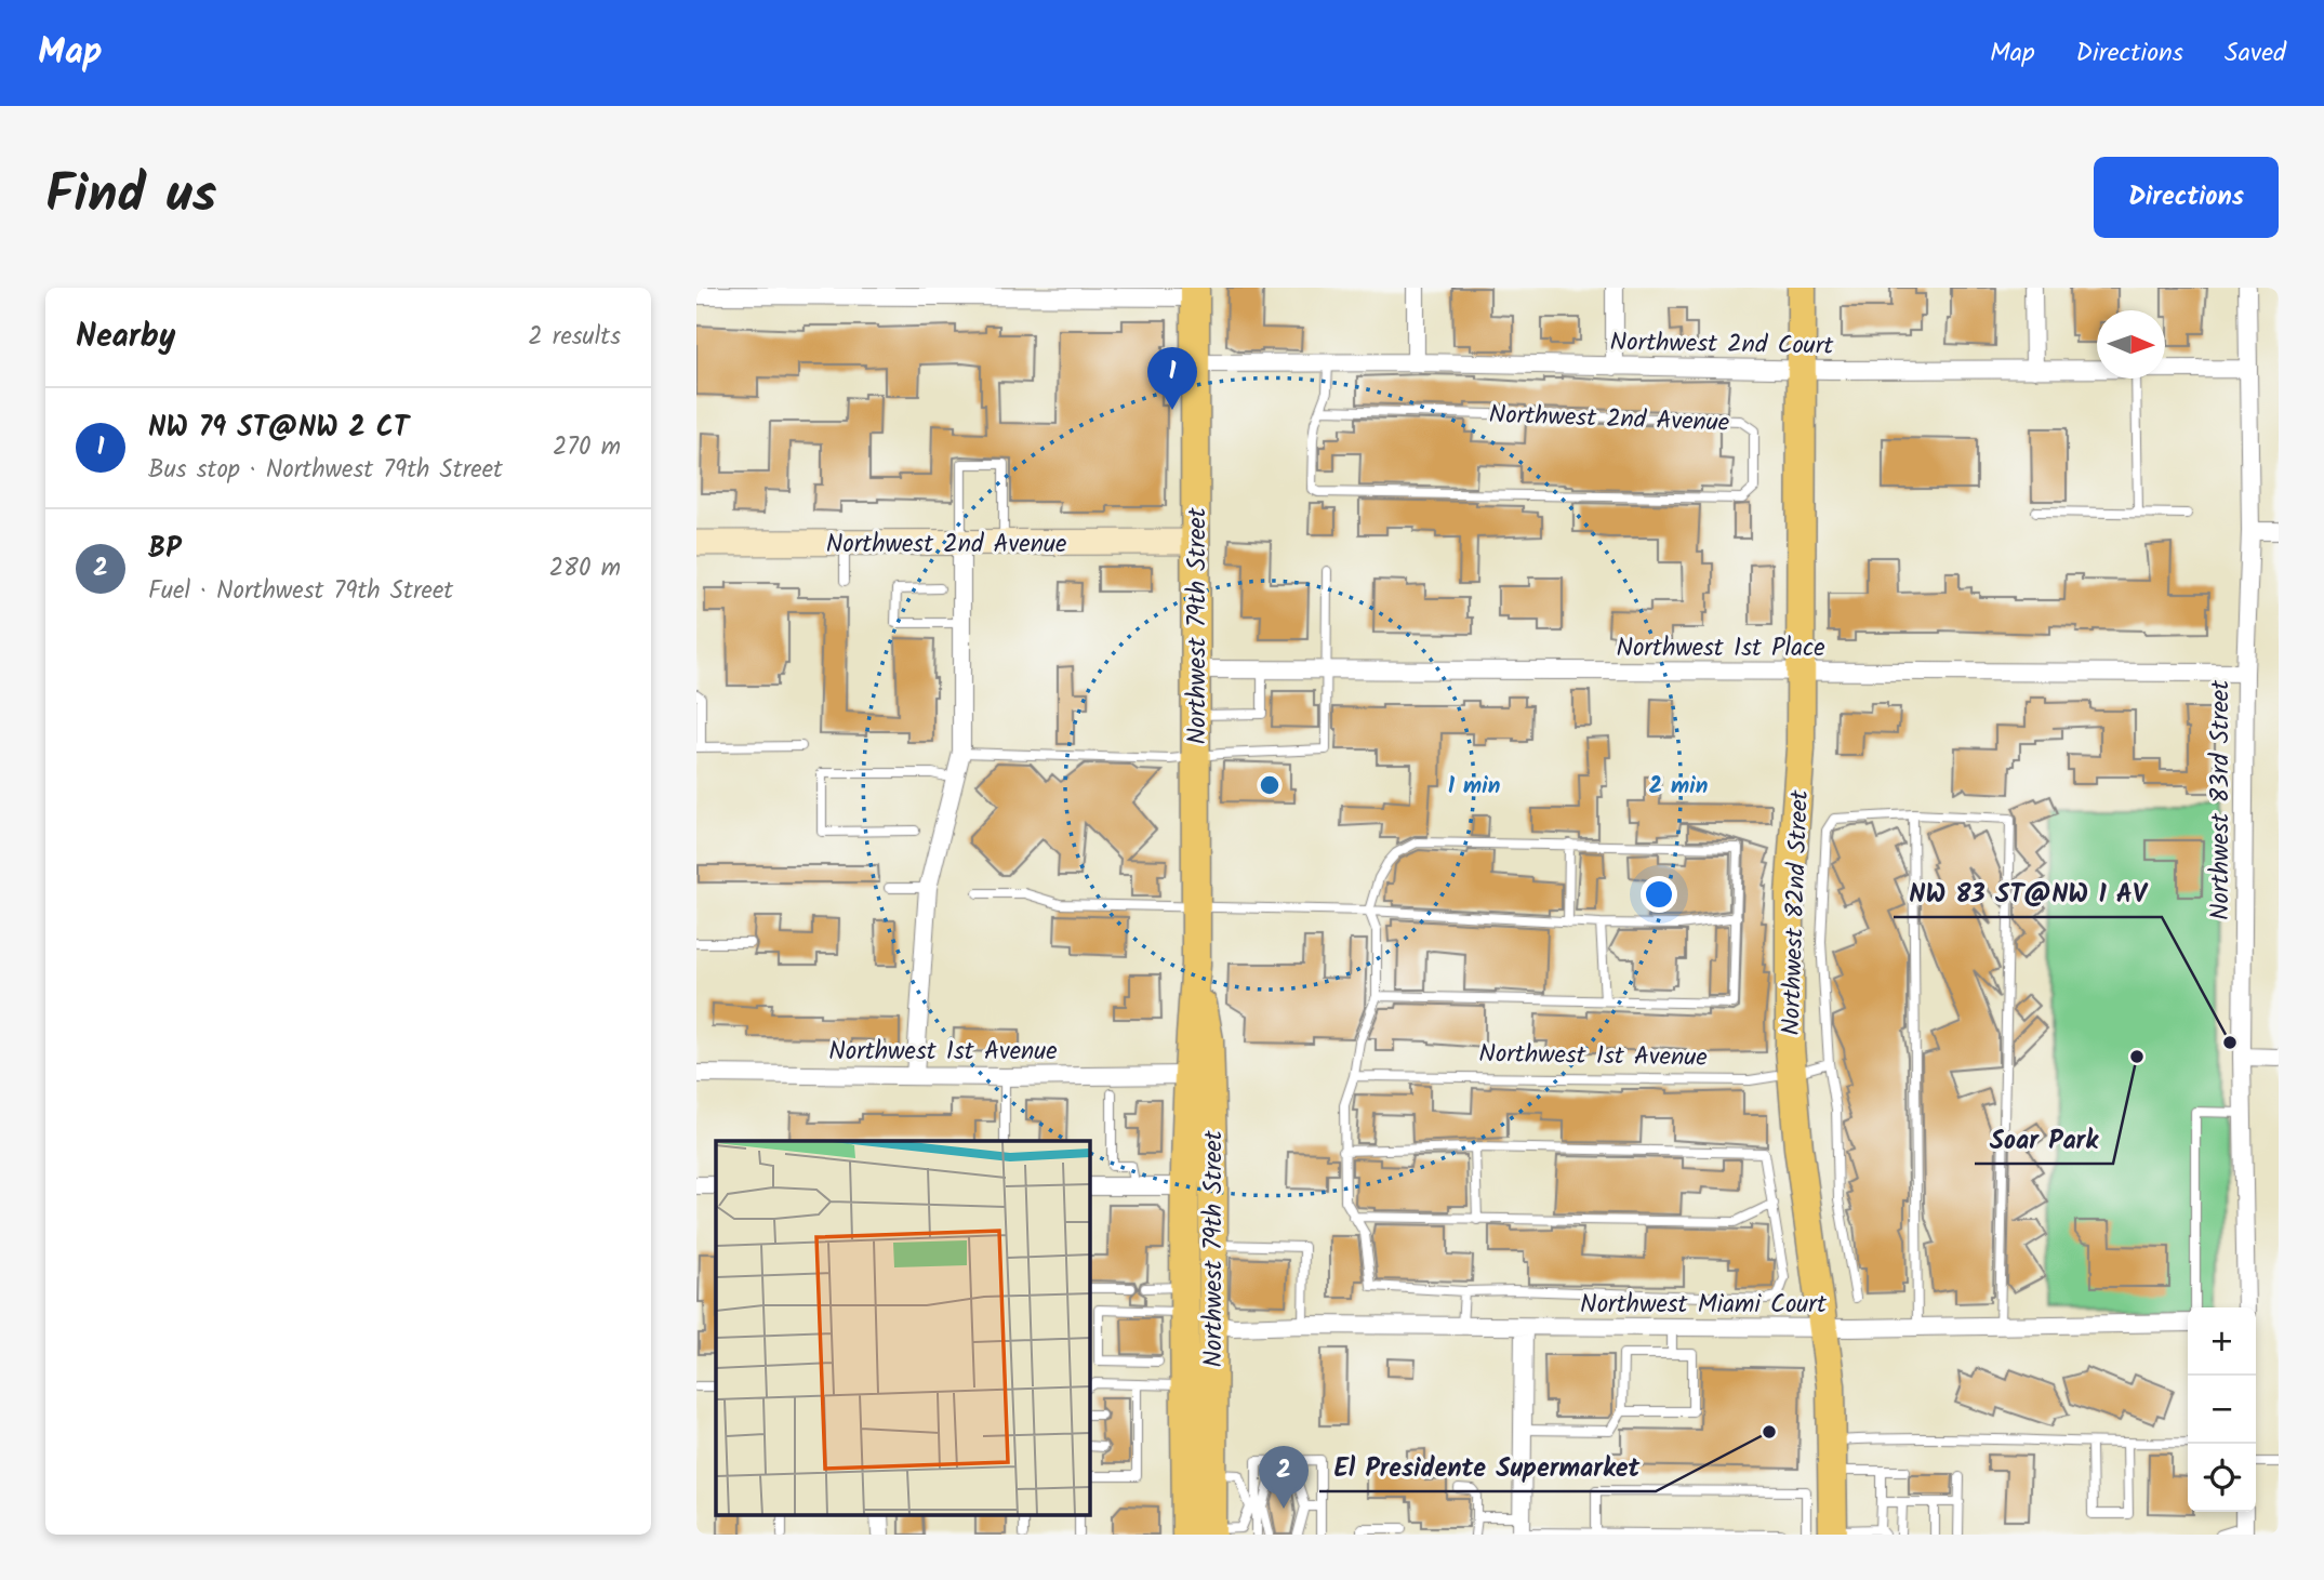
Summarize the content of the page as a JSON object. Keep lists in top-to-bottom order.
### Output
{
  "streets": {
    "main road": ["Northwest 79th Street", "Northwest 82nd Street"],
    "street": [
      "Northwest 2nd Court",
      "Northwest 2nd Avenue",
      "Northwest 1st Place",
      "Northwest 83rd Street",
      "Northwest 1st Avenue",
      "Northwest Miami Court"
    ]
  },
  "crossings": [
    ["Northwest 2nd Court", "Northwest 79th Street"],
    ["Northwest 2nd Court", "Northwest 83rd Street"],
    ["Northwest 2nd Court", "Northwest 82nd Street"],
    ["Northwest 2nd Avenue", "Northwest 79th Street"],
    ["Northwest 79th Street", "Northwest 1st Place"],
    ["Northwest 79th Street", "Northwest 1st Avenue"],
    ["Northwest 79th Street", "Northwest Miami Court"],
    ["Northwest 1st Place", "Northwest 83rd Street"],
    ["Northwest 1st Place", "Northwest 82nd Street"],
    ["Northwest 82nd Street", "Northwest 1st Avenue"],
    ["Northwest 82nd Street", "Northwest Miami Court"]
  ],
  "places": ["NW 83 ST@NW 1 AV", "Soar Park", "El Presidente Supermarket"],
  "north": "right",
  "page": {
    "header": "Map",
    "nav": ["Map", "Directions", "Saved"],
    "title": "Find us",
    "buttons": "Directions",
    "heading": ["Nearby", "2 results"],
    "pins": ["1", "2"],
    "list": [
      {
        "mark": "1",
        "name": "NW 79 ST@NW 2 CT",
        "note": "Bus stop · Northwest 79th Street",
        "value": "270 m"
      },
      {
        "mark": "2",
        "name": "BP",
        "note": "Fuel · Northwest 79th Street",
        "value": "280 m"
      }
    ],
    "map_buttons": ["+", "−"]
  },
  "rings": ["1 min", "2 min"]
}
